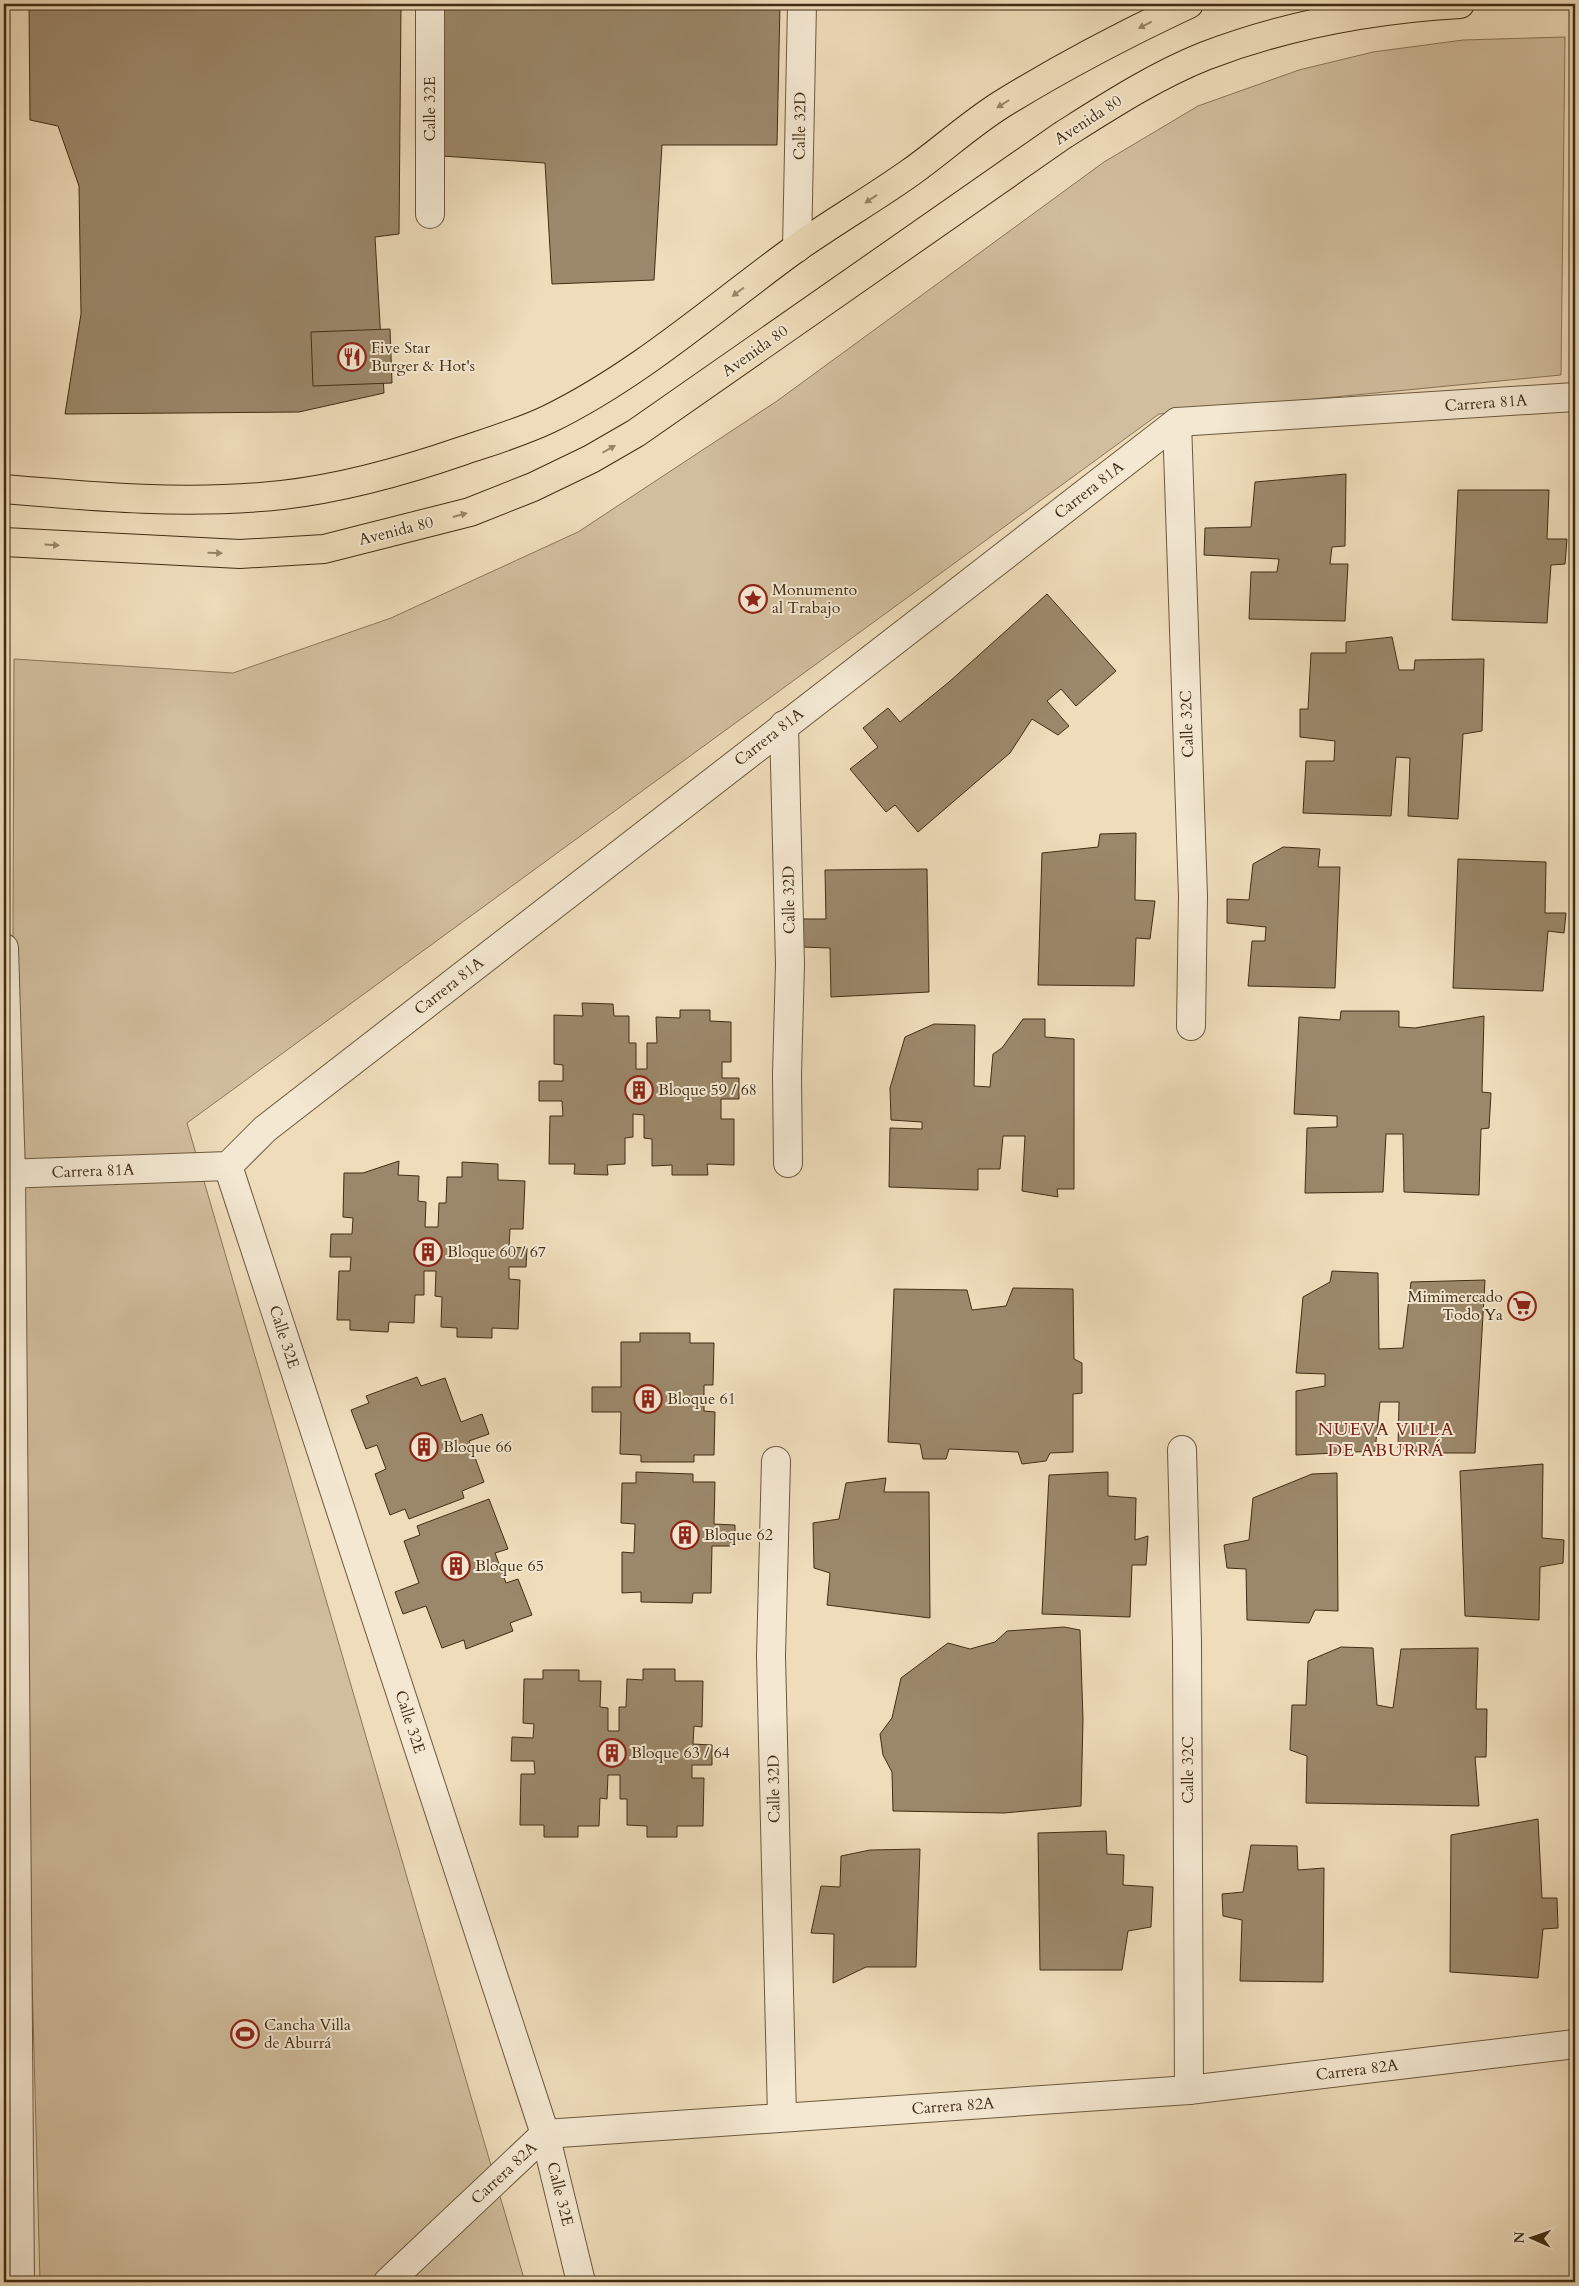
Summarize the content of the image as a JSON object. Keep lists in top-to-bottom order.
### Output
{
  "streets": {
    "main road": ["Avenida 80"],
    "street": [
      "Calle 32E",
      "Calle 32D",
      "Carrera 81A",
      "Calle 32C",
      "Carrera 82A"
    ]
  },
  "crossings": [
    ["Calle 32E", "Carrera 81A"],
    ["Calle 32E", "Carrera 82A"],
    ["Calle 32D", "Carrera 81A"],
    ["Calle 32D", "Carrera 82A"],
    ["Carrera 81A", "Calle 32C"],
    ["Calle 32C", "Carrera 82A"]
  ],
  "districts": ["NUEVA VILLA DE ABURRÁ"],
  "places": {
    "restaurant": ["Five Star Burger & Hot's"],
    "place": ["Monumento al Trabajo"],
    "building": [
      "Bloque 59 / 68",
      "Bloque 60 / 67",
      "Bloque 61",
      "Bloque 66",
      "Bloque 62",
      "Bloque 65",
      "Bloque 63 / 64"
    ],
    "supermarket": ["Mimimercado Todo Ya"],
    "sports": ["Cancha Villa de Aburrá"]
  },
  "north": "left"
}
